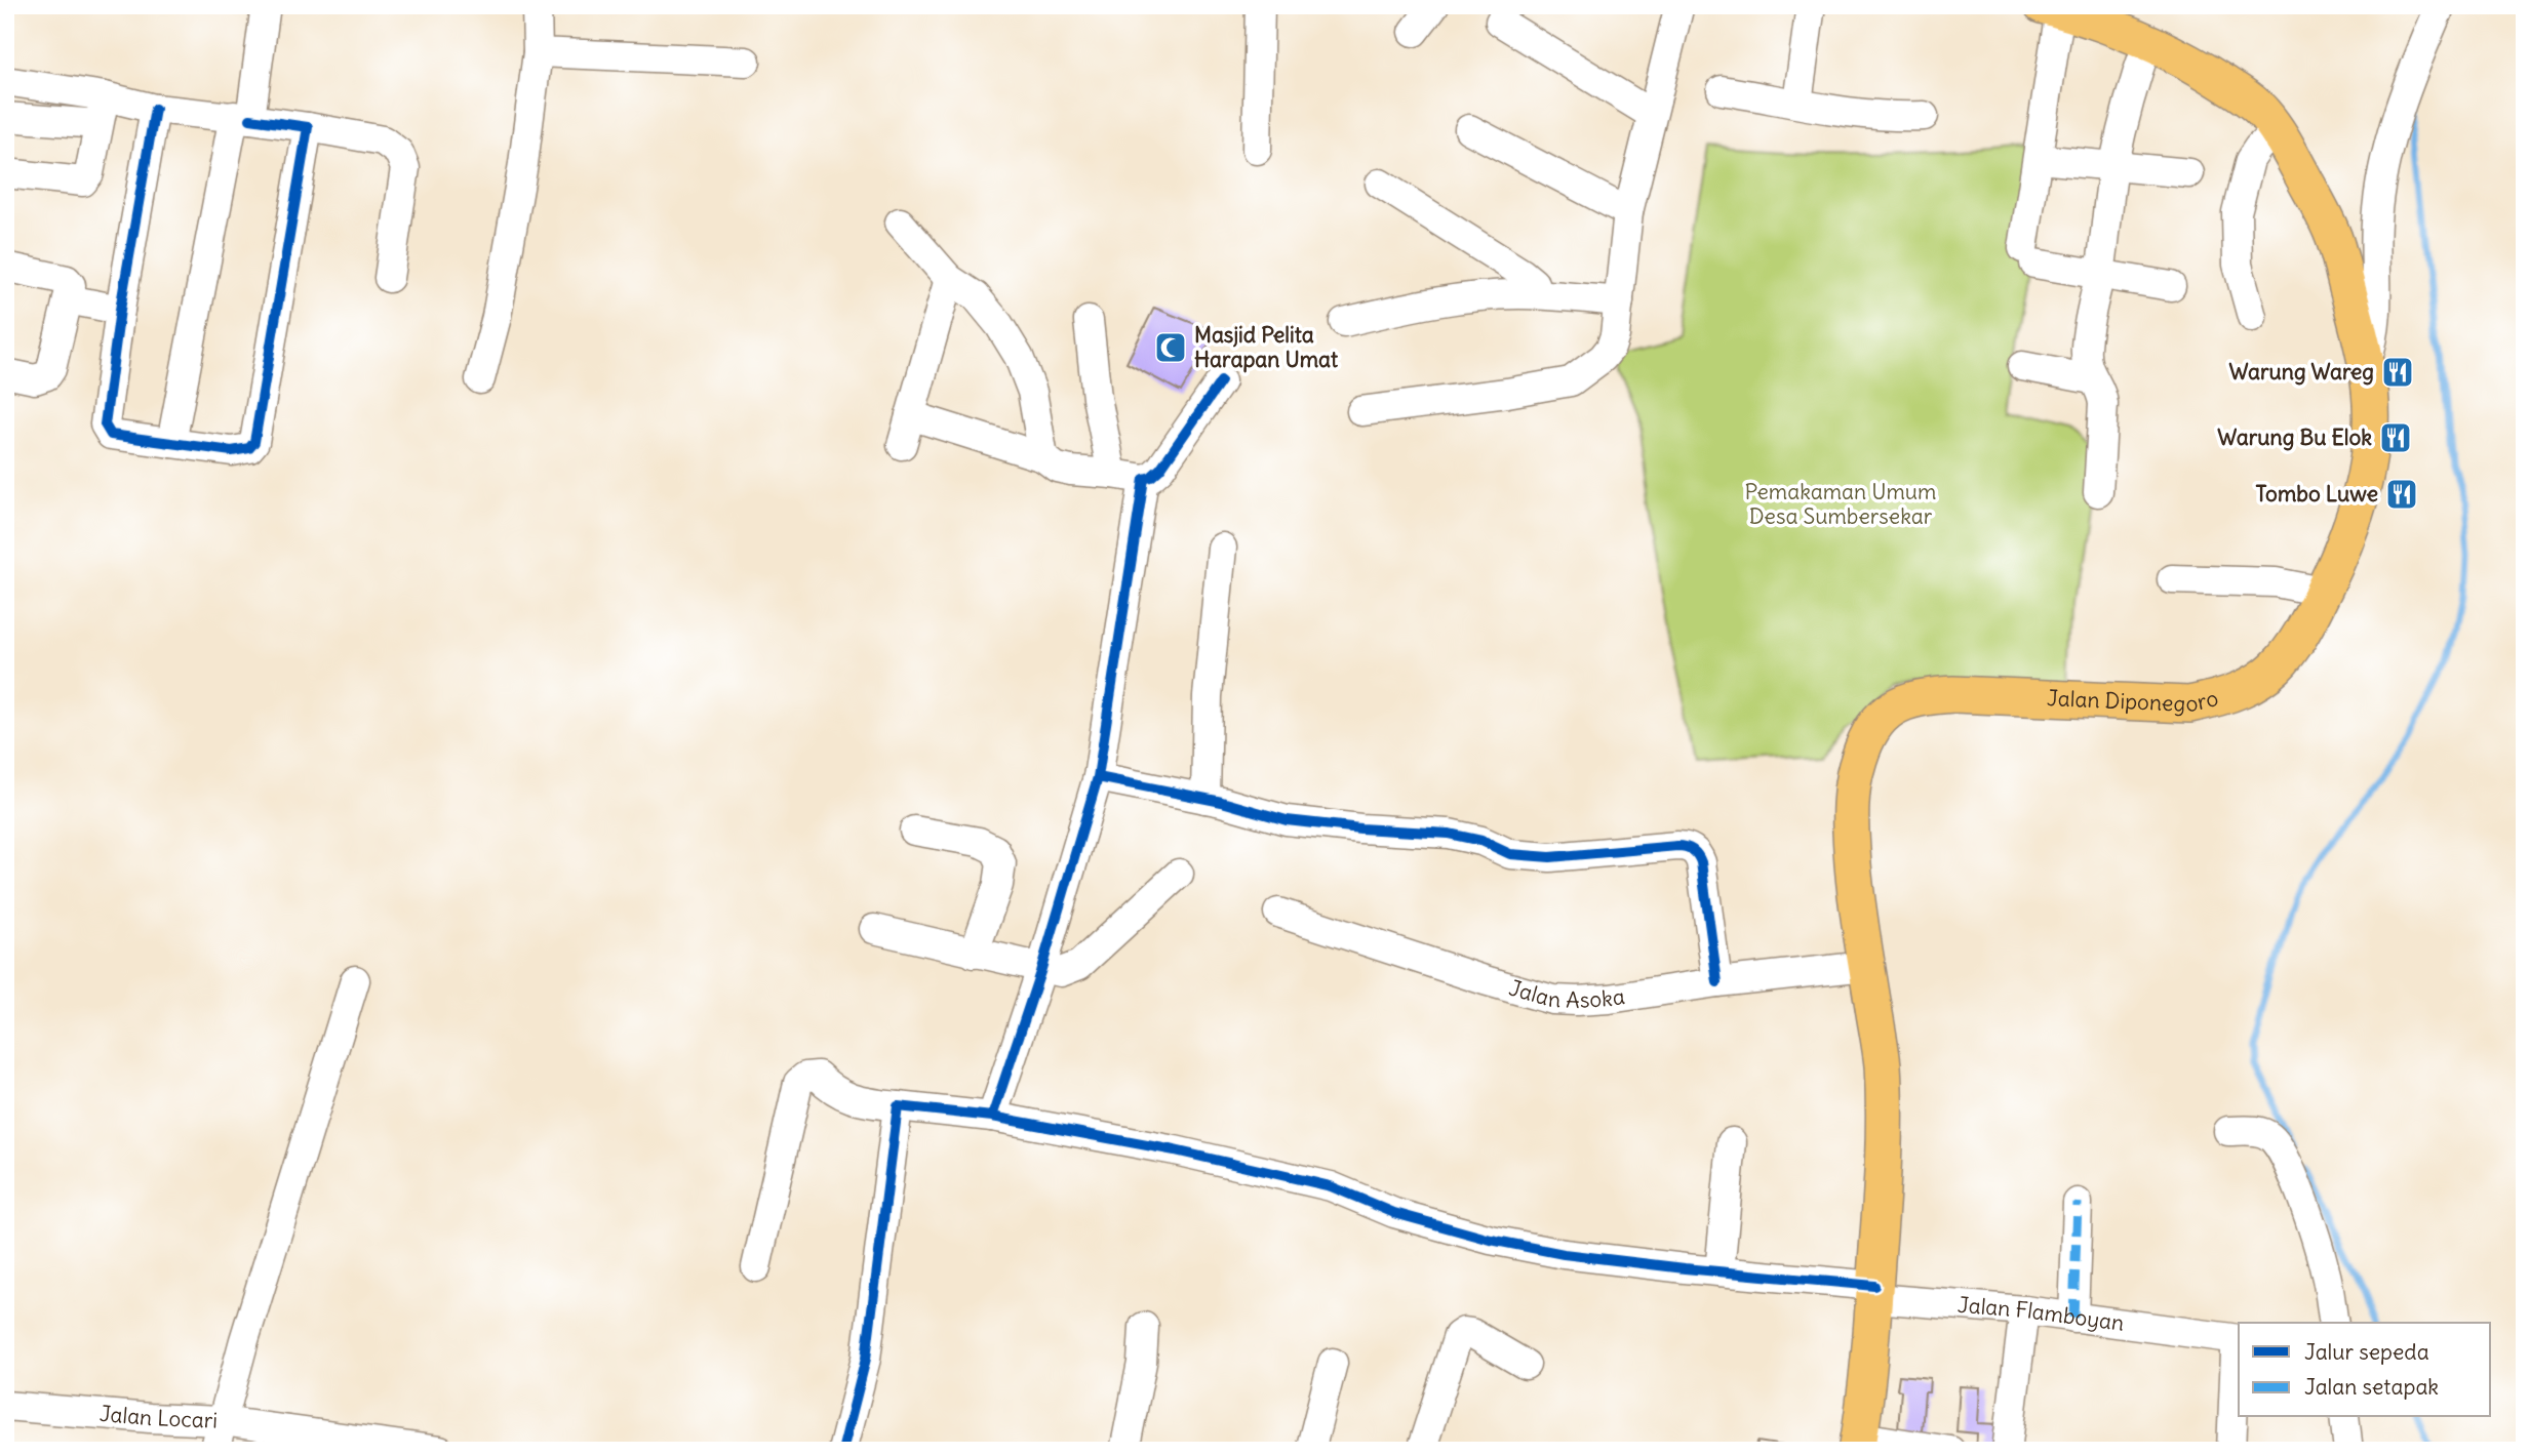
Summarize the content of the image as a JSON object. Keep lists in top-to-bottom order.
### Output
{
  "streets": {
    "main road": ["Jalan Diponegoro"],
    "street": ["Jalan Asoka", "Jalan Flamboyan", "Jalan Locari"]
  },
  "crossings": [
    ["Jalan Diponegoro", "Jalan Asoka"],
    ["Jalan Diponegoro", "Jalan Flamboyan"]
  ],
  "parks": ["Pemakaman Umum Desa Sumbersekar"],
  "places": {
    "mosque": ["Masjid Pelita Harapan Umat"],
    "restaurant": ["Warung Wareg", "Warung Bu Elok", "Tombo Luwe"]
  },
  "legend": ["Jalur sepeda", "Jalan setapak"]
}
